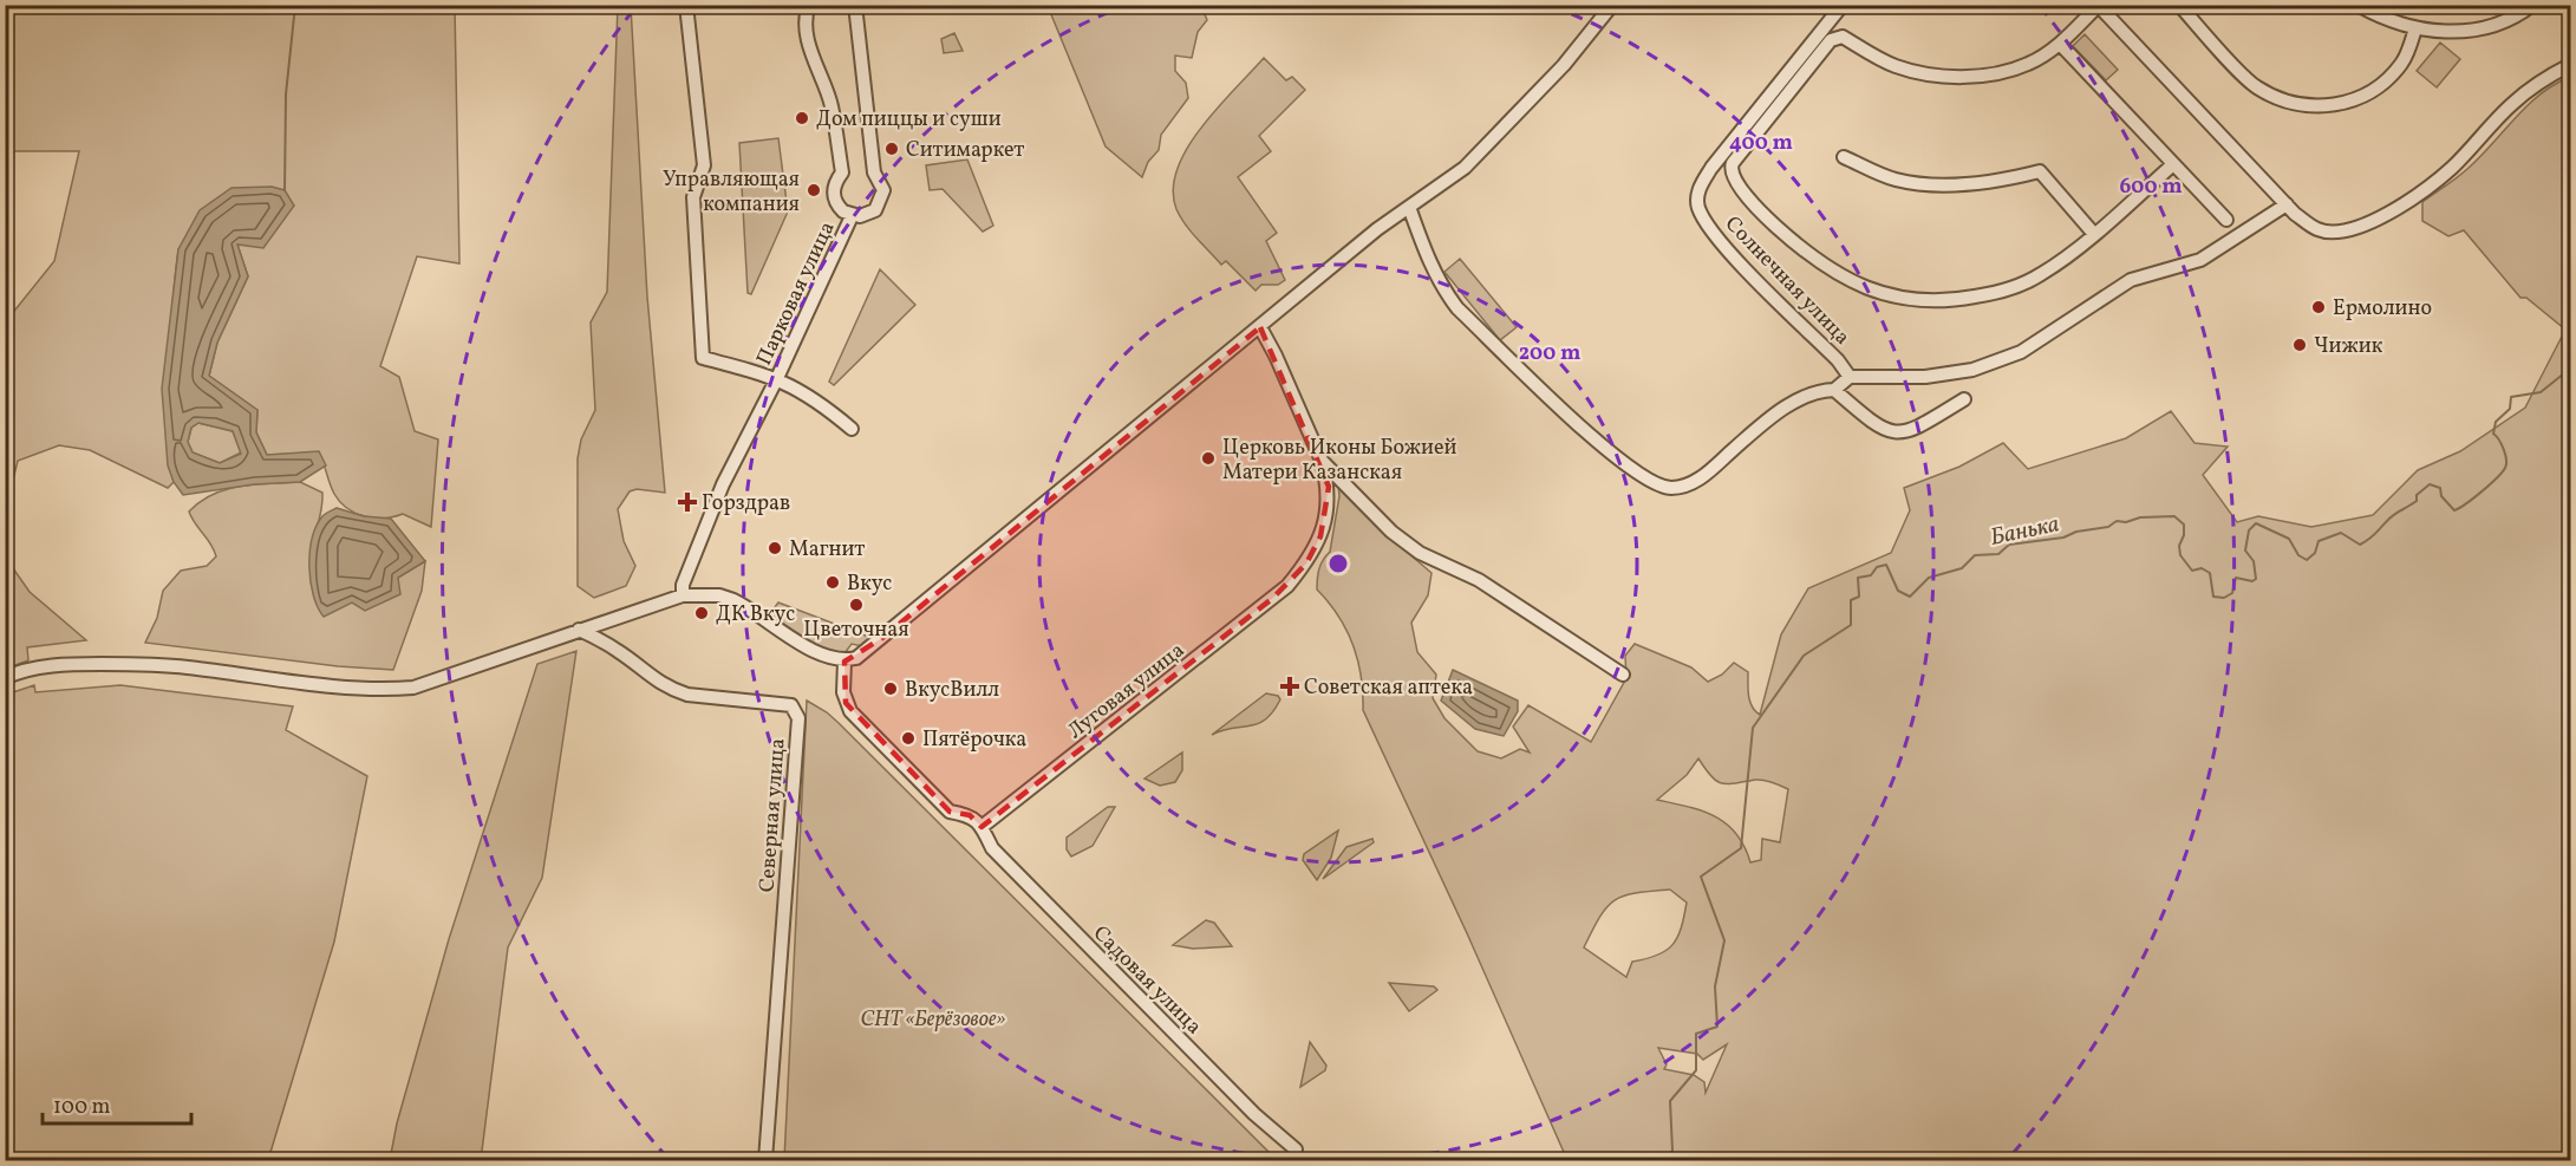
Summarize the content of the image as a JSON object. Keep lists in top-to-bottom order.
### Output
{
  "streets": {
    "street": [
      "Солнечная улица",
      "Парковая улица",
      "Луговая улица",
      "Северная улица",
      "Садовая улица"
    ]
  },
  "crossings": [
    ["Луговая улица", "Садовая улица"]
  ],
  "water": ["Банька"],
  "parks": ["СНТ «Берёзовое»"],
  "places": {
    "other": [
      "Дом пиццы и суши",
      "Ситимаркет",
      "Управляющая компания",
      "Ермолино",
      "Чижик",
      "Церковь Иконы Божией Матери Казанская",
      "Магнит",
      "Вкус",
      "Цветочная",
      "ДК Вкус",
      "ВкусВилл",
      "Пятёрочка"
    ],
    "health": ["Горздрав", "Советская аптека"]
  },
  "scale_bar": "100 m",
  "rings": ["400 m", "600 m", "200 m"]
}
